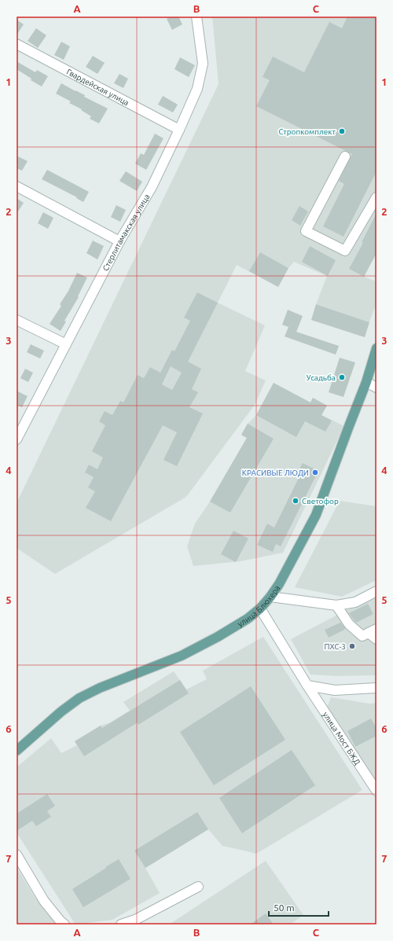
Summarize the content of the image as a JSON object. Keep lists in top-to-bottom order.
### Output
{
  "streets": {
    "main road": ["улица Блюхера"],
    "street": ["Гвардейская улица", "Стерлитамакская улица", "улица Мост БЖД"]
  },
  "crossings": [
    ["Гвардейская улица", "Стерлитамакская улица"],
    ["улица Блюхера", "улица Мост БЖД"]
  ],
  "places": [
    "Стропкомплект",
    "Усадьба",
    "КРАСИВЫЕ ЛЮДИ",
    "Светофор",
    "ПХС-3"
  ],
  "scale_bar": "50 m",
  "grid": {
    "columns": ["A", "B", "C"],
    "rows": [
      "1",
      "2",
      "3",
      "4",
      "5",
      "6",
      "7"
    ]
  }
}
